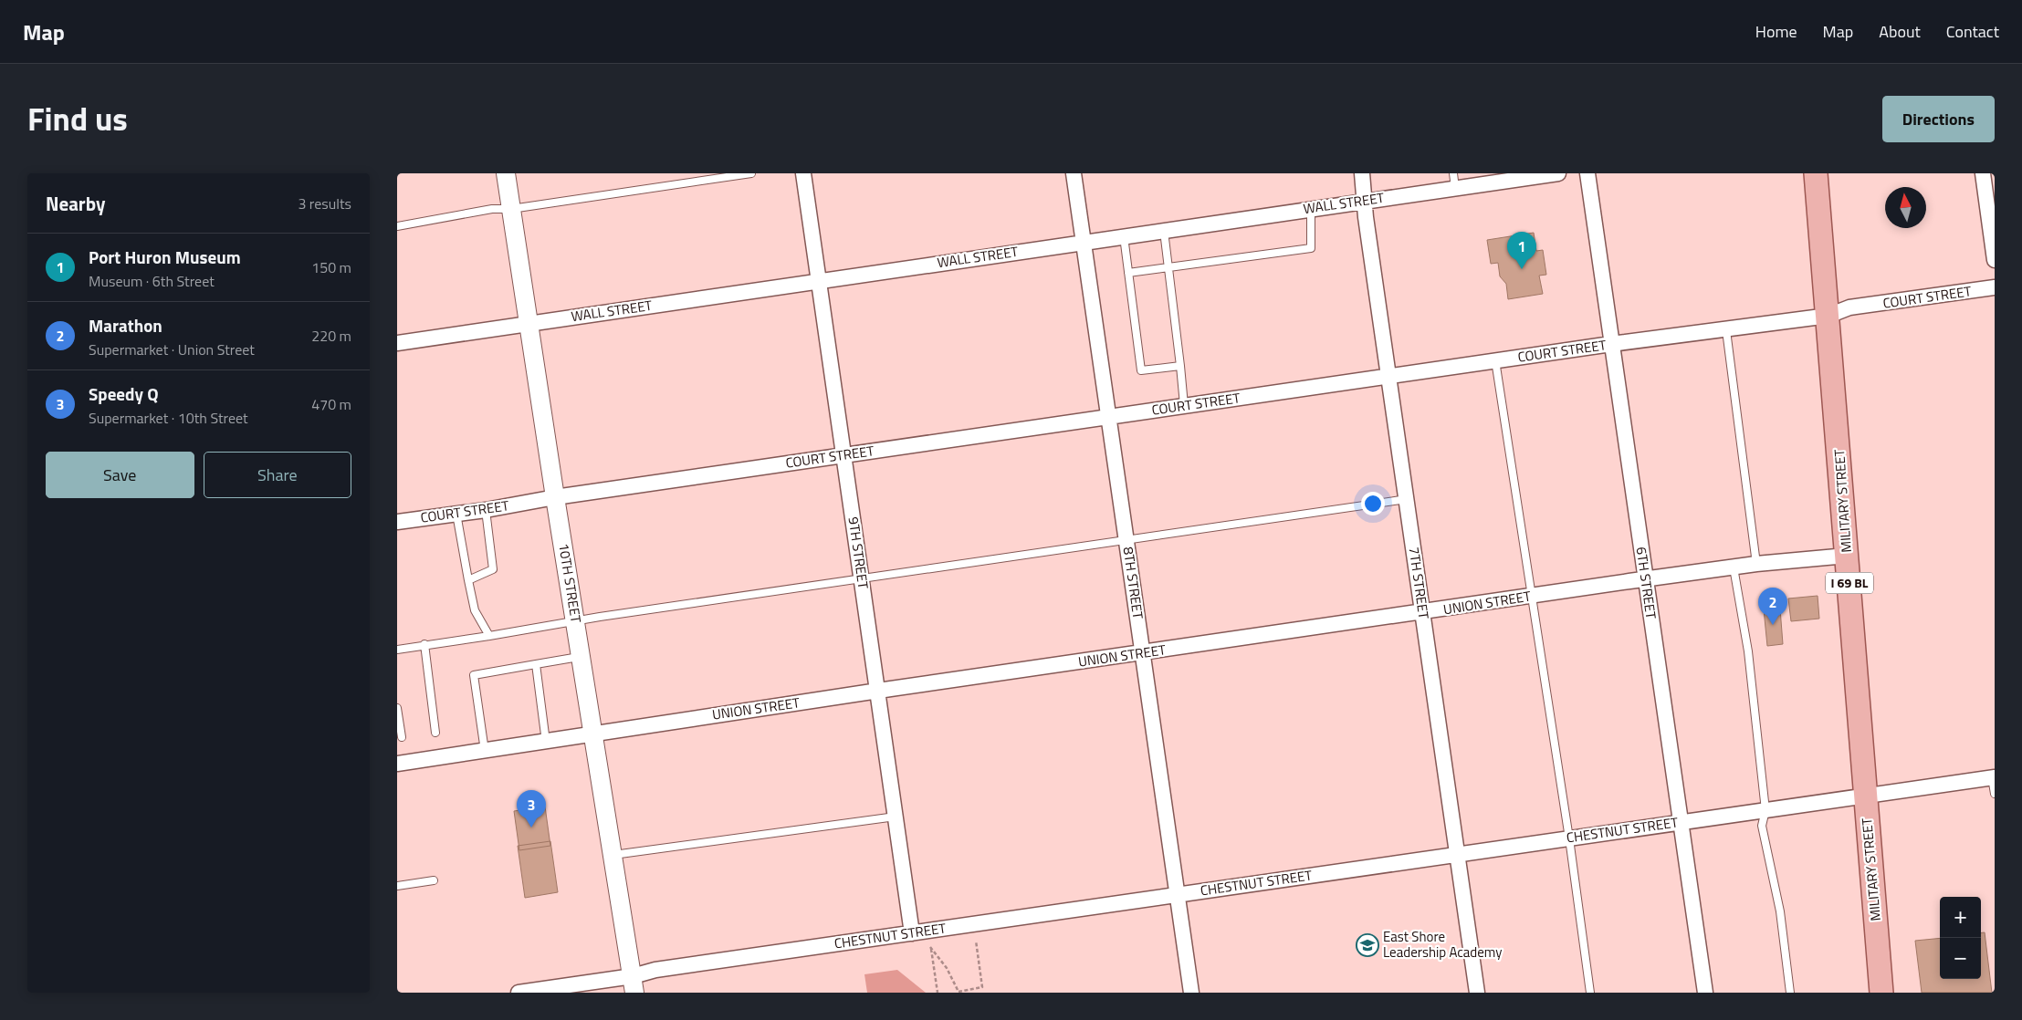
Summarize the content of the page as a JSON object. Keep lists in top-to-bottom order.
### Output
{
  "streets": {
    "main road": ["MILITARY STREET", "I 69 BL"],
    "street": [
      "WALL STREET",
      "COURT STREET",
      "9TH STREET",
      "10TH STREET",
      "8TH STREET",
      "7TH STREET",
      "6TH STREET",
      "UNION STREET",
      "CHESTNUT STREET"
    ]
  },
  "crossings": [
    ["WALL STREET", "9TH STREET"],
    ["WALL STREET", "10TH STREET"],
    ["WALL STREET", "8TH STREET"],
    ["WALL STREET", "7TH STREET"],
    ["COURT STREET", "MILITARY STREET"],
    ["COURT STREET", "9TH STREET"],
    ["COURT STREET", "10TH STREET"],
    ["COURT STREET", "8TH STREET"],
    ["COURT STREET", "7TH STREET"],
    ["COURT STREET", "6TH STREET"],
    ["MILITARY STREET", "UNION STREET"],
    ["MILITARY STREET", "CHESTNUT STREET"],
    ["9TH STREET", "UNION STREET"],
    ["9TH STREET", "CHESTNUT STREET"],
    ["10TH STREET", "UNION STREET"],
    ["10TH STREET", "CHESTNUT STREET"],
    ["8TH STREET", "UNION STREET"],
    ["8TH STREET", "CHESTNUT STREET"],
    ["7TH STREET", "UNION STREET"],
    ["7TH STREET", "CHESTNUT STREET"],
    ["6TH STREET", "UNION STREET"],
    ["6TH STREET", "CHESTNUT STREET"]
  ],
  "places": {
    "school or university": ["East Shore Leadership Academy"]
  },
  "north": "top",
  "page": {
    "header": "Map",
    "nav": [
      "Home",
      "Map",
      "About",
      "Contact"
    ],
    "title": "Find us",
    "buttons": [
      "Directions",
      ["Save", "Share"]
    ],
    "heading": ["Nearby", "3 results"],
    "pins": ["1", "2", "3"],
    "list": [
      {
        "mark": "1",
        "name": "Port Huron Museum",
        "note": "Museum · 6th Street",
        "value": "150 m"
      },
      {
        "mark": "2",
        "name": "Marathon",
        "note": "Supermarket · Union Street",
        "value": "220 m"
      },
      {
        "mark": "3",
        "name": "Speedy Q",
        "note": "Supermarket · 10th Street",
        "value": "470 m"
      }
    ],
    "map_buttons": ["+", "−"]
  }
}
